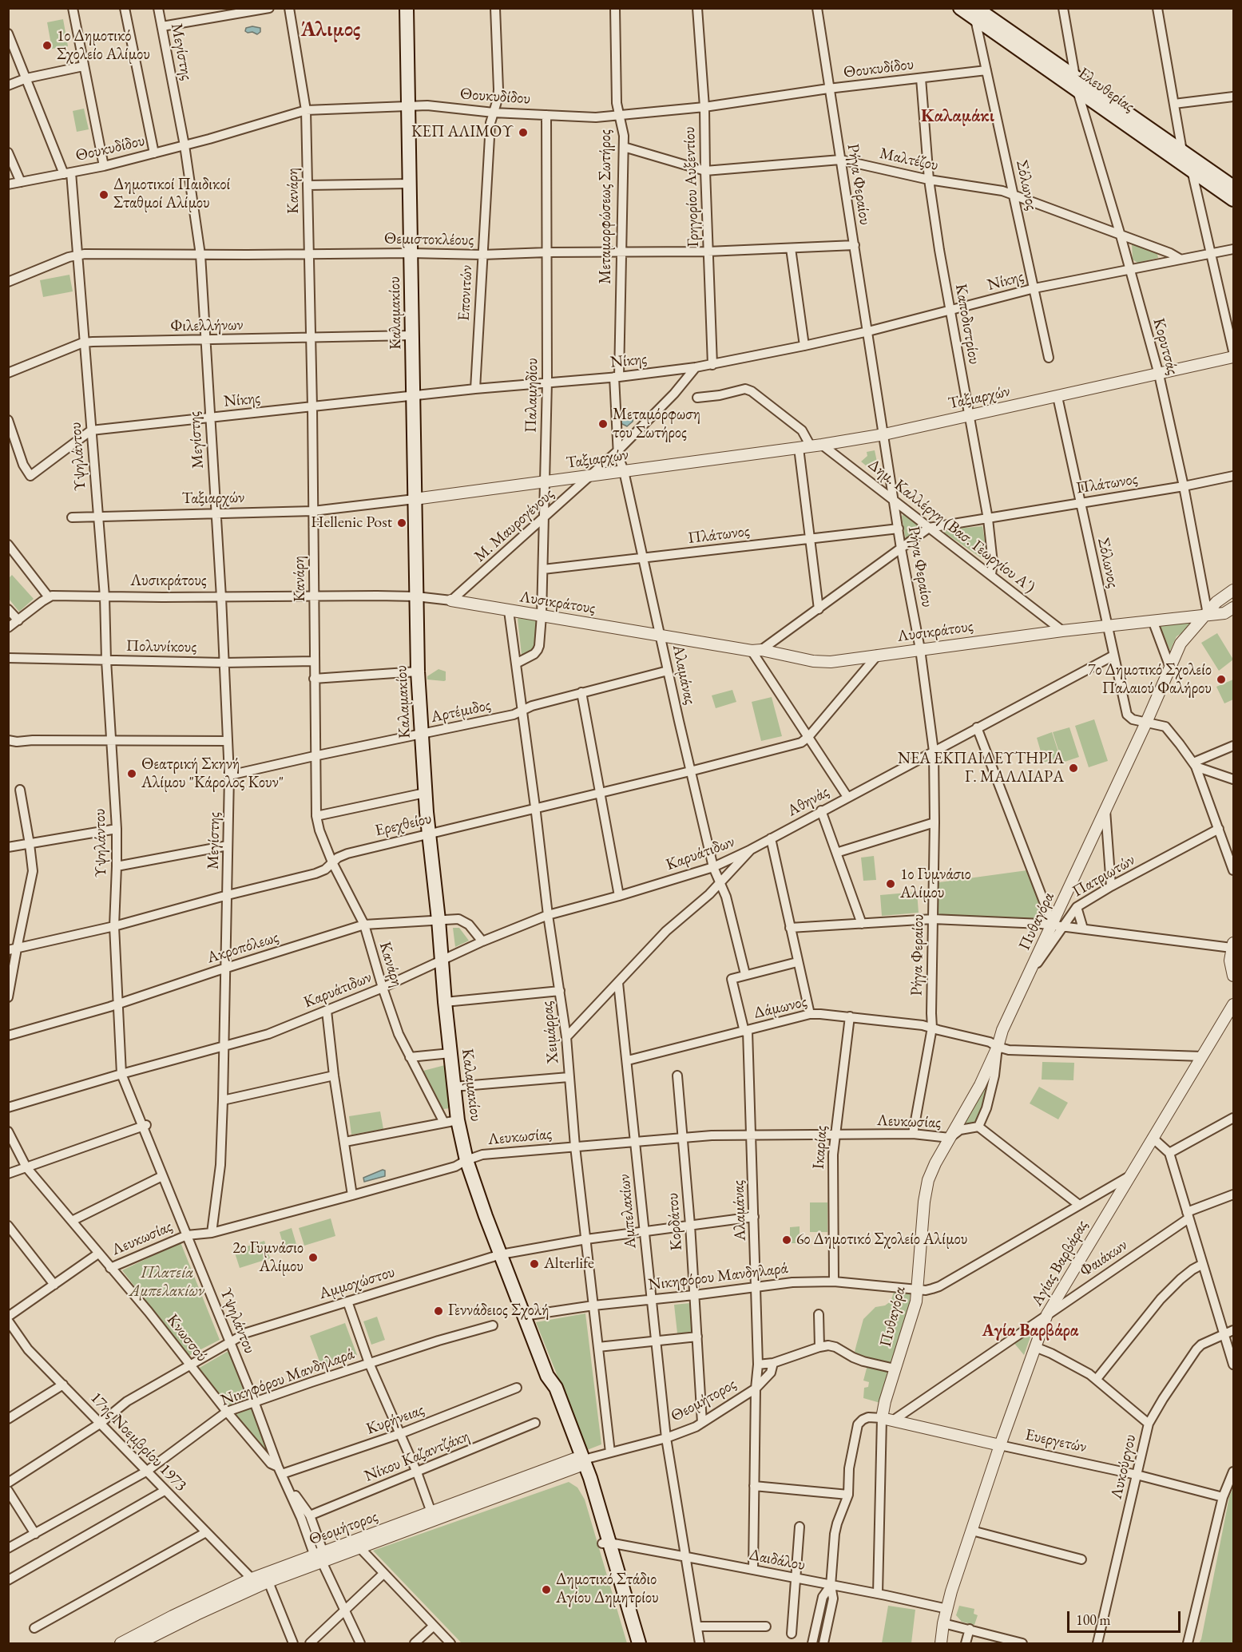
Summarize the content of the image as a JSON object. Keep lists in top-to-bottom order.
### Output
{
  "streets": {
    "main road": ["Ελευθερίας", "Καλαμακίου"],
    "street": [
      "Μεγίστης",
      "Θουκυδίδου",
      "Μαλτέζου",
      "Ρήγα Φεραίου",
      "Σόλωνος",
      "Γρηγορίου Αυξεντίου",
      "Κανάρη",
      "Μεταμορφώσεως Σωτήρος",
      "Θεμιστοκλέους",
      "Νίκης",
      "Επονιτών",
      "Καποδιστρίου",
      "Φιλελλήνων",
      "Κορυτσάς",
      "Παλαμηδίου",
      "Ταξιαρχών",
      "Υψηλάντου",
      "Πλάτωνος",
      "Μ. Μαυρογένους",
      "Δημ. Καλλέργη (Βασ. Γεωργίου Α')",
      "Λυσικράτους",
      "Πολυνίκους",
      "Αλαμάνας",
      "Αρτέμιδος",
      "Αθηνάς",
      "Ερεχθείου",
      "Καρυάτιδων",
      "Πατριωτών",
      "Πυθαγόρα",
      "Ακροπόλεως",
      "Δάμωνος",
      "Χειμάρρας",
      "Λευκωσίας",
      "Ικαρίας",
      "Αμπελακίων",
      "Κορδάτου",
      "Φαιάκων",
      "Αγίας Βαρβάρας",
      "Νικηφόρου Μανδηλαρά",
      "Αμμοχώστου",
      "Κνωσσού",
      "Θεομήτορος",
      "Κυρήνειας",
      "Ευεργετών",
      "17ης Νοεμβρίου 1973",
      "Νίκου Καζαντζάκη",
      "Λυκούργου",
      "Δαιδάλου"
    ]
  },
  "crossings": [
    ["Μεγίστης", "Θουκυδίδου"],
    ["Μεγίστης", "Θεμιστοκλέους"],
    ["Μεγίστης", "Νίκης"],
    ["Μεγίστης", "Φιλελλήνων"],
    ["Μεγίστης", "Ταξιαρχών"],
    ["Μεγίστης", "Λυσικράτους"],
    ["Μεγίστης", "Πολυνίκους"],
    ["Μεγίστης", "Αρτέμιδος"],
    ["Μεγίστης", "Ερεχθείου"],
    ["Μεγίστης", "Καρυάτιδων"],
    ["Μεγίστης", "Ακροπόλεως"],
    ["Μεγίστης", "Λευκωσίας"],
    ["Θουκυδίδου", "Ρήγα Φεραίου"],
    ["Θουκυδίδου", "Σόλωνος"],
    ["Θουκυδίδου", "Γρηγορίου Αυξεντίου"],
    ["Θουκυδίδου", "Κανάρη"],
    ["Θουκυδίδου", "Μεταμορφώσεως Σωτήρος"],
    ["Θουκυδίδου", "Επονιτών"],
    ["Θουκυδίδου", "Καλαμακίου"],
    ["Θουκυδίδου", "Καποδιστρίου"],
    ["Θουκυδίδου", "Παλαμηδίου"],
    ["Θουκυδίδου", "Υψηλάντου"],
    ["Ελευθερίας", "Σόλωνος"],
    ["Ελευθερίας", "Κορυτσάς"],
    ["Μαλτέζου", "Ρήγα Φεραίου"],
    ["Μαλτέζου", "Σόλωνος"],
    ["Μαλτέζου", "Γρηγορίου Αυξεντίου"],
    ["Μαλτέζου", "Μεταμορφώσεως Σωτήρος"],
    ["Μαλτέζου", "Νίκης"],
    ["Μαλτέζου", "Καποδιστρίου"],
    ["Μαλτέζου", "Κορυτσάς"],
    ["Ρήγα Φεραίου", "Θεμιστοκλέους"],
    ["Ρήγα Φεραίου", "Νίκης"],
    ["Ρήγα Φεραίου", "Ταξιαρχών"],
    ["Ρήγα Φεραίου", "Πλάτωνος"],
    ["Ρήγα Φεραίου", "Δημ. Καλλέργη (Βασ. Γεωργίου Α')"],
    ["Ρήγα Φεραίου", "Λυσικράτους"],
    ["Ρήγα Φεραίου", "Αθηνάς"],
    ["Ρήγα Φεραίου", "Δάμωνος"],
    ["Ρήγα Φεραίου", "Λευκωσίας"],
    ["Σόλωνος", "Νίκης"],
    ["Σόλωνος", "Ταξιαρχών"],
    ["Σόλωνος", "Πλάτωνος"],
    ["Σόλωνος", "Λυσικράτους"],
    ["Σόλωνος", "Αθηνάς"],
    ["Σόλωνος", "Πυθαγόρα"],
    ["Γρηγορίου Αυξεντίου", "Θεμιστοκλέους"],
    ["Γρηγορίου Αυξεντίου", "Νίκης"],
    ["Κανάρη", "Θεμιστοκλέους"],
    ["Κανάρη", "Νίκης"],
    ["Κανάρη", "Φιλελλήνων"],
    ["Κανάρη", "Ταξιαρχών"],
    ["Κανάρη", "Λυσικράτους"],
    ["Κανάρη", "Πολυνίκους"],
    ["Κανάρη", "Αρτέμιδος"],
    ["Κανάρη", "Ερεχθείου"],
    ["Κανάρη", "Καρυάτιδων"],
    ["Κανάρη", "Ακροπόλεως"],
    ["Μεταμορφώσεως Σωτήρος", "Θεμιστοκλέους"],
    ["Μεταμορφώσεως Σωτήρος", "Νίκης"],
    ["Μεταμορφώσεως Σωτήρος", "Αλαμάνας"],
    ["Θεμιστοκλέους", "Επονιτών"],
    ["Θεμιστοκλέους", "Καλαμακίου"],
    ["Θεμιστοκλέους", "Παλαμηδίου"],
    ["Θεμιστοκλέους", "Υψηλάντου"],
    ["Νίκης", "Επονιτών"],
    ["Νίκης", "Καλαμακίου"],
    ["Νίκης", "Καποδιστρίου"],
    ["Νίκης", "Κορυτσάς"],
    ["Νίκης", "Παλαμηδίου"],
    ["Νίκης", "Υψηλάντου"],
    ["Νίκης", "Μ. Μαυρογένους"],
    ["Νίκης", "Αλαμάνας"],
    ["Καλαμακίου", "Φιλελλήνων"],
    ["Καλαμακίου", "Ταξιαρχών"],
    ["Καλαμακίου", "Λυσικράτους"],
    ["Καλαμακίου", "Αρτέμιδος"],
    ["Καλαμακίου", "Ερεχθείου"],
    ["Καλαμακίου", "Καρυάτιδων"],
    ["Καλαμακίου", "Ακροπόλεως"],
    ["Καλαμακίου", "Λευκωσίας"],
    ["Καλαμακίου", "Νικηφόρου Μανδηλαρά"],
    ["Καλαμακίου", "Αμμοχώστου"],
    ["Καλαμακίου", "Θεομήτορος"],
    ["Καλαμακίου", "Δαιδάλου"],
    ["Καποδιστρίου", "Ταξιαρχών"],
    ["Καποδιστρίου", "Πλάτωνος"],
    ["Καποδιστρίου", "Δημ. Καλλέργη (Βασ. Γεωργίου Α')"],
    ["Φιλελλήνων", "Υψηλάντου"],
    ["Κορυτσάς", "Ταξιαρχών"],
    ["Κορυτσάς", "Πλάτωνος"],
    ["Κορυτσάς", "Λυσικράτους"],
    ["Κορυτσάς", "Πυθαγόρα"],
    ["Παλαμηδίου", "Ταξιαρχών"],
    ["Παλαμηδίου", "Πλάτωνος"],
    ["Παλαμηδίου", "Μ. Μαυρογένους"],
    ["Παλαμηδίου", "Λυσικράτους"],
    ["Παλαμηδίου", "Χειμάρρας"],
    ["Ταξιαρχών", "Υψηλάντου"],
    ["Ταξιαρχών", "Μ. Μαυρογένους"],
    ["Ταξιαρχών", "Δημ. Καλλέργη (Βασ. Γεωργίου Α')"],
    ["Ταξιαρχών", "Αλαμάνας"],
    ["Υψηλάντου", "Λυσικράτους"],
    ["Υψηλάντου", "Πολυνίκους"],
    ["Υψηλάντου", "Ερεχθείου"],
    ["Υψηλάντου", "Καρυάτιδων"],
    ["Υψηλάντου", "Ακροπόλεως"],
    ["Υψηλάντου", "Λευκωσίας"],
    ["Υψηλάντου", "Νικηφόρου Μανδηλαρά"],
    ["Υψηλάντου", "Αμμοχώστου"],
    ["Υψηλάντου", "Κνωσσού"],
    ["Υψηλάντου", "Θεομήτορος"],
    ["Υψηλάντου", "Κυρήνειας"],
    ["Υψηλάντου", "Νίκου Καζαντζάκη"],
    ["Πλάτωνος", "Δημ. Καλλέργη (Βασ. Γεωργίου Α')"],
    ["Πλάτωνος", "Αλαμάνας"],
    ["Μ. Μαυρογένους", "Λυσικράτους"],
    ["Μ. Μαυρογένους", "Αλαμάνας"],
    ["Δημ. Καλλέργη (Βασ. Γεωργίου Α')", "Λυσικράτους"],
    ["Λυσικράτους", "Αλαμάνας"],
    ["Λυσικράτους", "Πυθαγόρα"],
    ["Λυσικράτους", "Χειμάρρας"],
    ["Αλαμάνας", "Αρτέμιδος"],
    ["Αλαμάνας", "Αθηνάς"],
    ["Αλαμάνας", "Ερεχθείου"],
    ["Αλαμάνας", "Καρυάτιδων"],
    ["Αλαμάνας", "Δάμωνος"],
    ["Αλαμάνας", "Λευκωσίας"],
    ["Αλαμάνας", "Νικηφόρου Μανδηλαρά"],
    ["Αλαμάνας", "Αμμοχώστου"],
    ["Αλαμάνας", "Θεομήτορος"],
    ["Αλαμάνας", "Δαιδάλου"],
    ["Αρτέμιδος", "Χειμάρρας"],
    ["Αθηνάς", "Καρυάτιδων"],
    ["Αθηνάς", "Χειμάρρας"],
    ["Αθηνάς", "Αμπελακίων"],
    ["Ερεχθείου", "Χειμάρρας"],
    ["Καρυάτιδων", "Ακροπόλεως"],
    ["Καρυάτιδων", "Χειμάρρας"],
    ["Πατριωτών", "Πυθαγόρα"],
    ["Πυθαγόρα", "Δάμωνος"],
    ["Πυθαγόρα", "Λευκωσίας"],
    ["Πυθαγόρα", "Φαιάκων"],
    ["Πυθαγόρα", "Νικηφόρου Μανδηλαρά"],
    ["Πυθαγόρα", "Ευεργετών"],
    ["Δάμωνος", "Ικαρίας"],
    ["Δάμωνος", "Αμπελακίων"],
    ["Δάμωνος", "Αγίας Βαρβάρας"],
    ["Χειμάρρας", "Λευκωσίας"],
    ["Χειμάρρας", "Νικηφόρου Μανδηλαρά"],
    ["Χειμάρρας", "Αμμοχώστου"],
    ["Χειμάρρας", "Θεομήτορος"],
    ["Λευκωσίας", "Ικαρίας"],
    ["Λευκωσίας", "Αμπελακίων"],
    ["Λευκωσίας", "Κορδάτου"],
    ["Λευκωσίας", "Κνωσσού"],
    ["Ικαρίας", "Νικηφόρου Μανδηλαρά"],
    ["Αμπελακίων", "Νικηφόρου Μανδηλαρά"],
    ["Αμπελακίων", "Αμμοχώστου"],
    ["Αμπελακίων", "Θεομήτορος"],
    ["Αμπελακίων", "Δαιδάλου"],
    ["Κορδάτου", "Νικηφόρου Μανδηλαρά"],
    ["Κορδάτου", "Αμμοχώστου"],
    ["Κορδάτου", "Θεομήτορος"],
    ["Φαιάκων", "Αγίας Βαρβάρας"],
    ["Φαιάκων", "Ευεργετών"],
    ["Αγίας Βαρβάρας", "Νικηφόρου Μανδηλαρά"],
    ["Αγίας Βαρβάρας", "Ευεργετών"],
    ["Αγίας Βαρβάρας", "Δαιδάλου"],
    ["Νικηφόρου Μανδηλαρά", "Κνωσσού"],
    ["Νικηφόρου Μανδηλαρά", "17ης Νοεμβρίου 1973"],
    ["Αμμοχώστου", "Κνωσσού"],
    ["Αμμοχώστου", "17ης Νοεμβρίου 1973"],
    ["Κνωσσού", "Κυρήνειας"],
    ["Θεομήτορος", "17ης Νοεμβρίου 1973"],
    ["Ευεργετών", "Λυκούργου"]
  ],
  "districts": ["Άλιμος", "Καλαμάκι", "Αγία Βαρβάρα"],
  "parks": ["Πλατεία Αμπελακίων"],
  "places": [
    "1ο Δημοτικό Σχολείο Αλίμου",
    "ΚΕΠ ΑΛΙΜΟΥ",
    "Δημοτικοί Παιδικοί Σταθμοί Αλίμου",
    "Μεταμόρφωση του Σωτήρος",
    "Hellenic Post",
    "7ο Δημοτικό Σχολείο Παλαιού Φαλήρου",
    "ΝΕΑ ΕΚΠΑΙΔΕΥΤΗΡΙΑ Γ. ΜΑΛΛΙΑΡΑ",
    "Θεατρική Σκηνή Αλίμου \"Κάρολος Κουν\"",
    "1ο Γυμνάσιο Αλίμου",
    "6ο Δημοτικό Σχολείο Αλίμου",
    "2ο Γυμνάσιο Αλίμου",
    "Alterlife",
    "Γεννάδειος Σχολή",
    "Δημοτικό Στάδιο Αγίου Δημητρίου"
  ],
  "scale_bar": "100 m"
}
